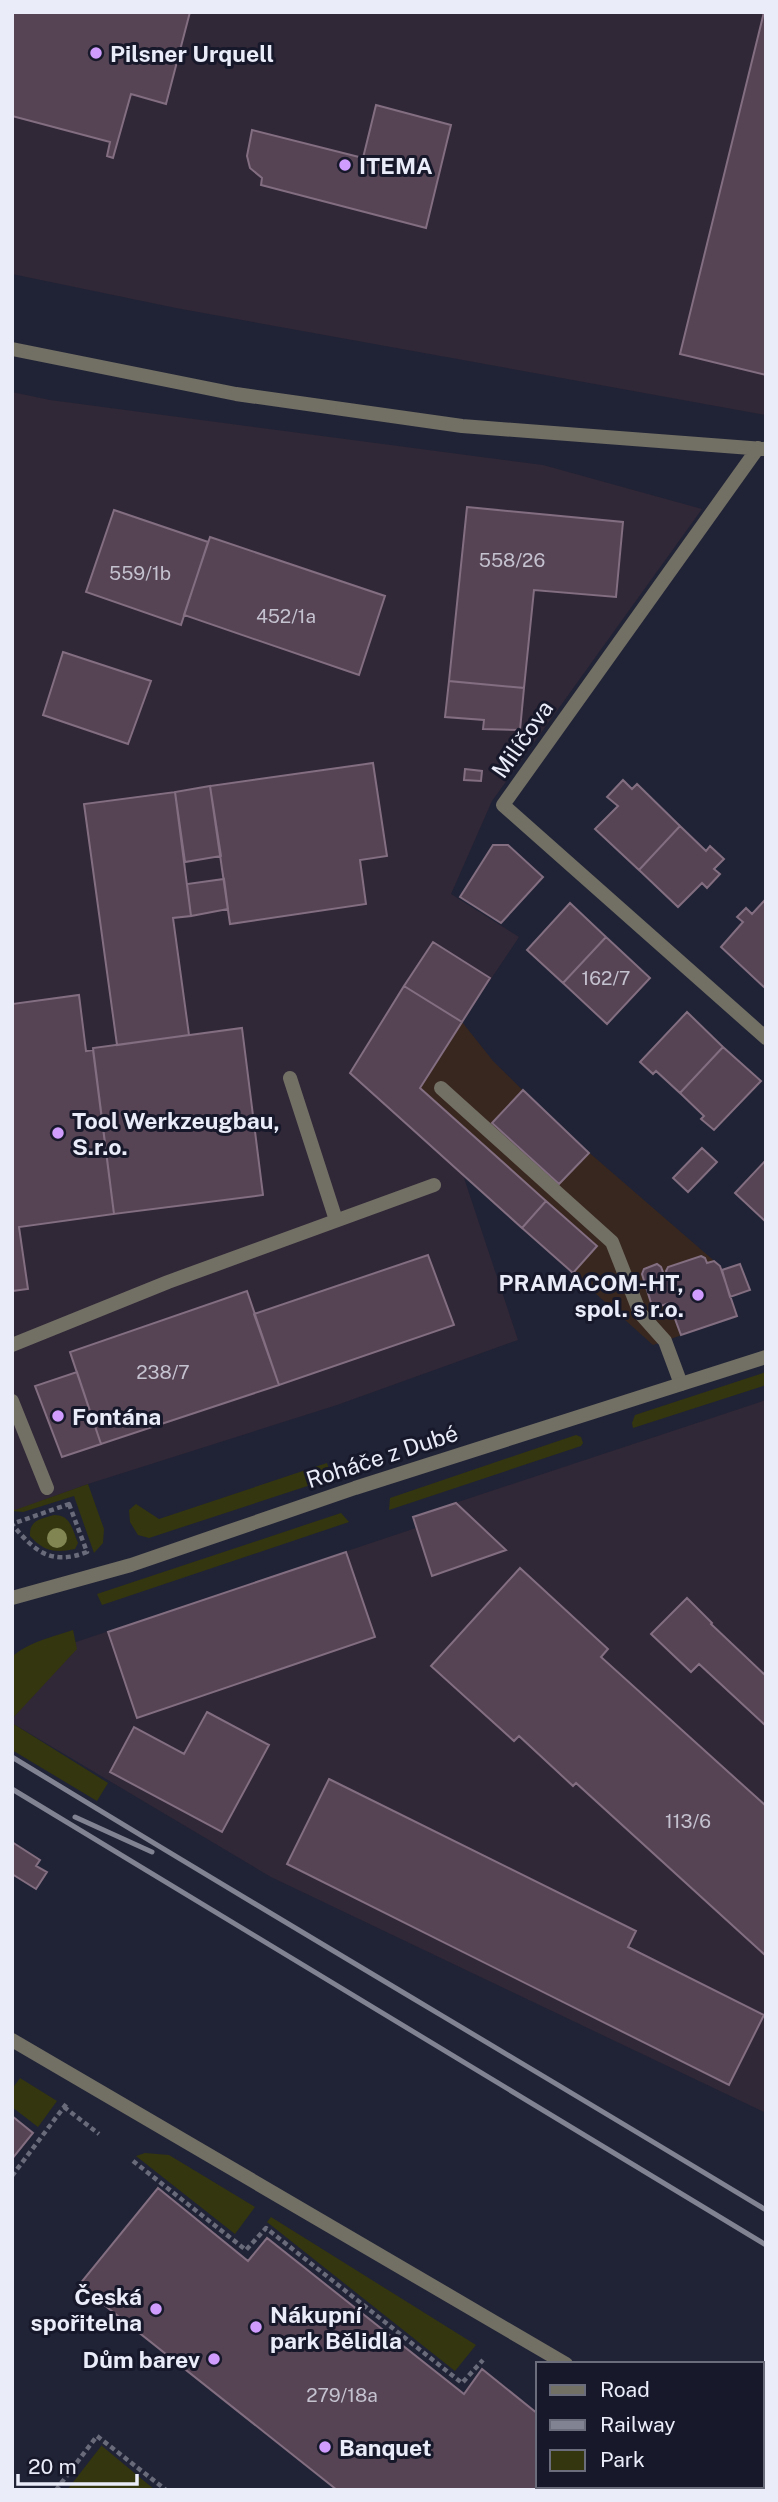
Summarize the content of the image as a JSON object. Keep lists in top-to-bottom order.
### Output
{
  "streets": {
    "street": ["Milíčova", "Roháče z Dubé"]
  },
  "places": [
    "Pilsner Urquell",
    "ITEMA",
    "Tool Werkzeugbau, S.r.o.",
    "PRAMACOM-HT, spol. s r.o.",
    "Fontána",
    "Česká spořitelna",
    "Nákupní park Bělidla",
    "Dům barev",
    "Banquet"
  ],
  "house_numbers": [
    "558/26",
    "559/1b",
    "452/1a",
    "162/7",
    "238/7",
    "113/6",
    "279/18a"
  ],
  "legend": ["Road", "Railway", "Park"],
  "scale_bar": "20 m"
}
